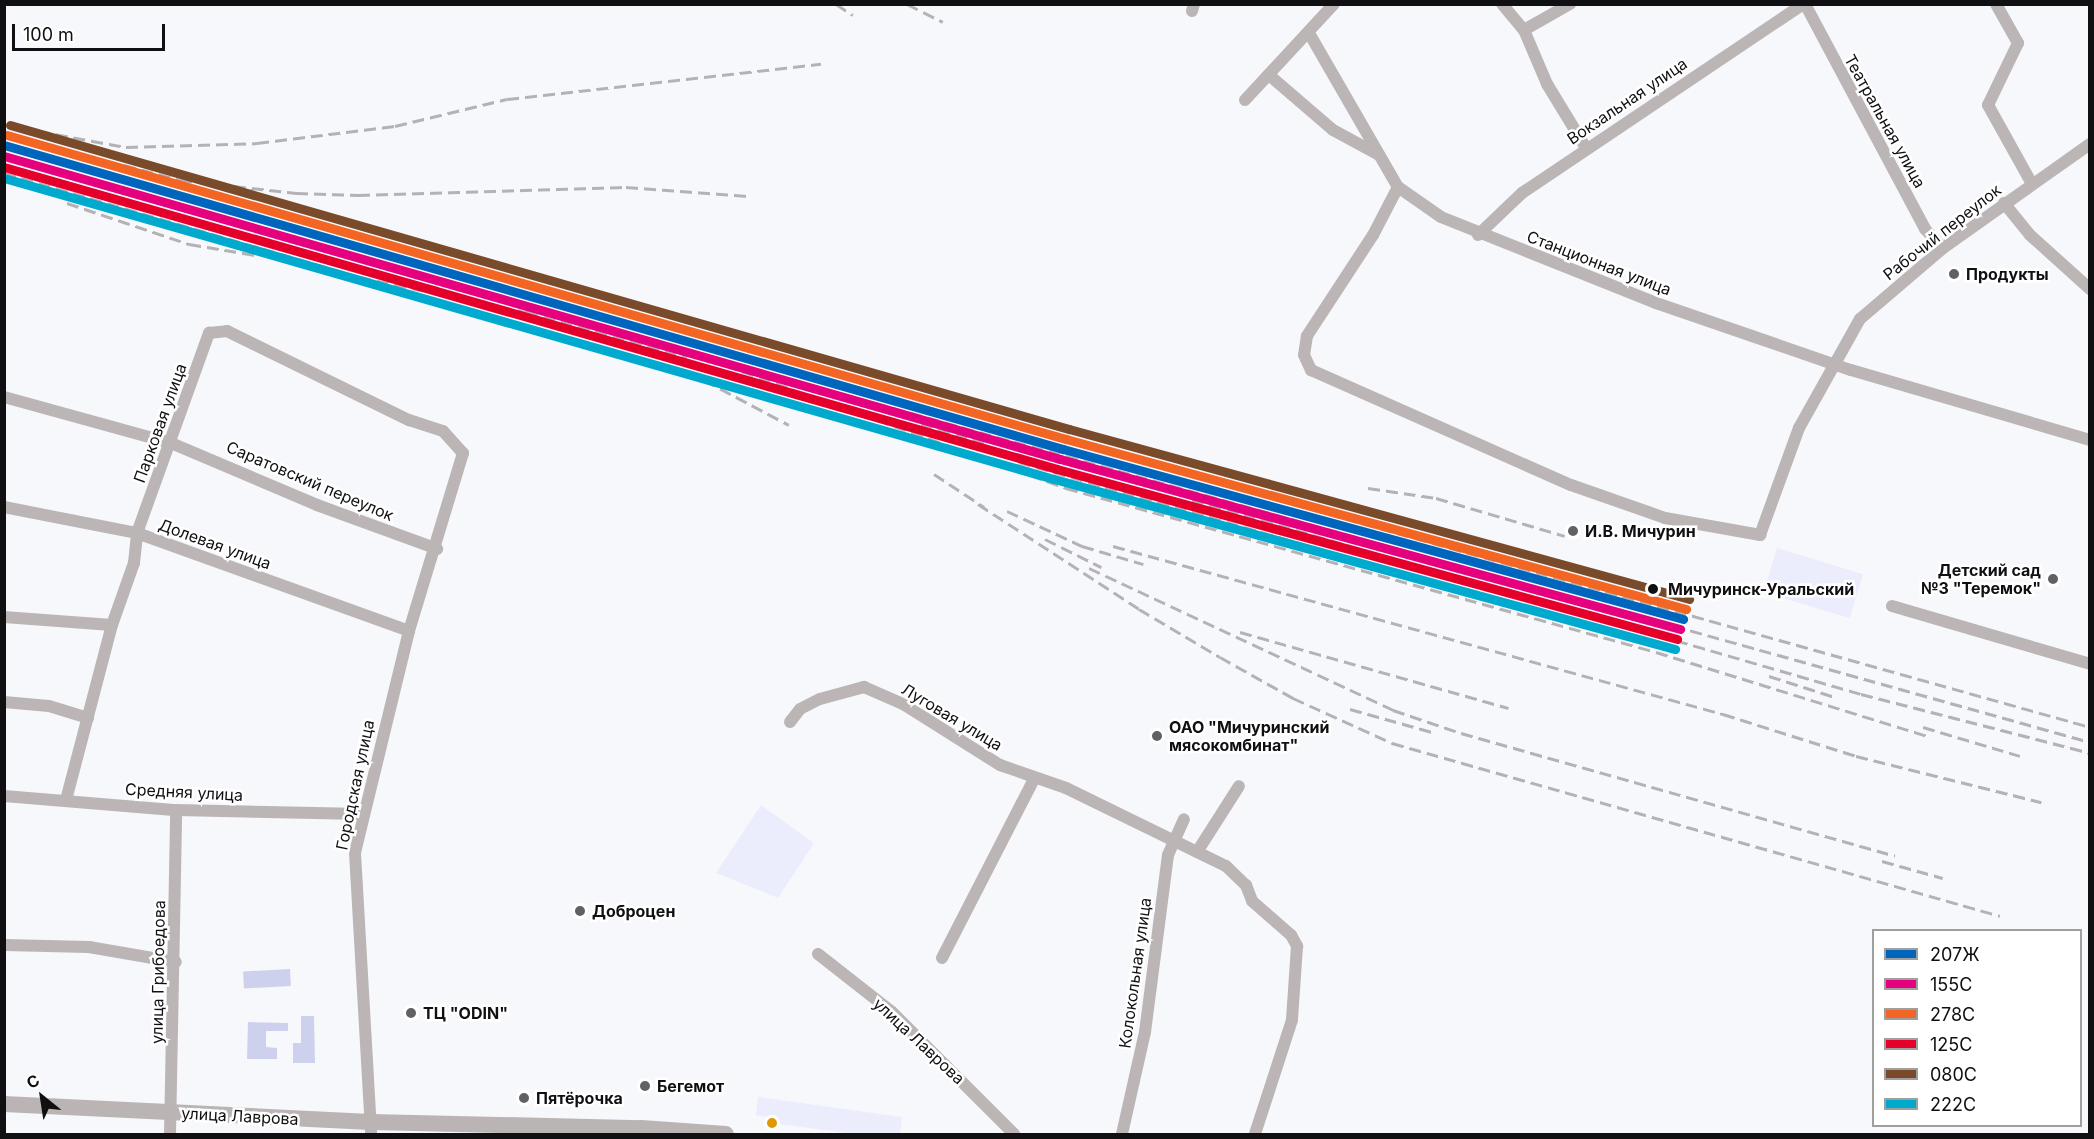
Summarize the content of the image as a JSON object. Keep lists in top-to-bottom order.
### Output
{
  "streets": {
    "main road": ["улица Лаврова"],
    "street": [
      "Вокзальная улица",
      "Театральная улица",
      "Рабочий переулок",
      "Станционная улица",
      "Парковая улица",
      "Саратовский переулок",
      "Долевая улица",
      "Луговая улица",
      "Городская улица",
      "Средняя улица",
      "улица Грибоедова",
      "Колокольная улица"
    ]
  },
  "crossings": [
    ["Вокзальная улица", "Театральная улица"],
    ["Вокзальная улица", "Станционная улица"],
    ["Театральная улица", "Рабочий переулок"],
    ["Рабочий переулок", "Станционная улица"],
    ["Парковая улица", "Саратовский переулок"],
    ["Парковая улица", "Долевая улица"],
    ["Парковая улица", "Городская улица"],
    ["Парковая улица", "Средняя улица"],
    ["Саратовский переулок", "Городская улица"],
    ["Долевая улица", "Городская улица"],
    ["Луговая улица", "Колокольная улица"],
    ["Городская улица", "Средняя улица"],
    ["Городская улица", "улица Лаврова"],
    ["Средняя улица", "улица Грибоедова"],
    ["улица Грибоедова", "улица Лаврова"]
  ],
  "places": [
    "Продукты",
    "И.В. Мичурин",
    "Детский сад №3 \"Теремок\"",
    "Мичуринск-Уральский",
    "ОАО \"Мичуринский мясокомбинат\"",
    "Доброцен",
    "ТЦ \"ODIN\"",
    "Бегемот",
    "Пятёрочка"
  ],
  "lines": [
    "transit line 080С",
    "transit line 278С",
    "transit line 207Ж",
    "transit line 155С",
    "transit line 125С",
    "transit line 222С"
  ],
  "legend": [
    "207Ж",
    "155С",
    "278С",
    "125С",
    "080С",
    "222С"
  ],
  "scale_bar": "100 m",
  "north": "top left"
}
